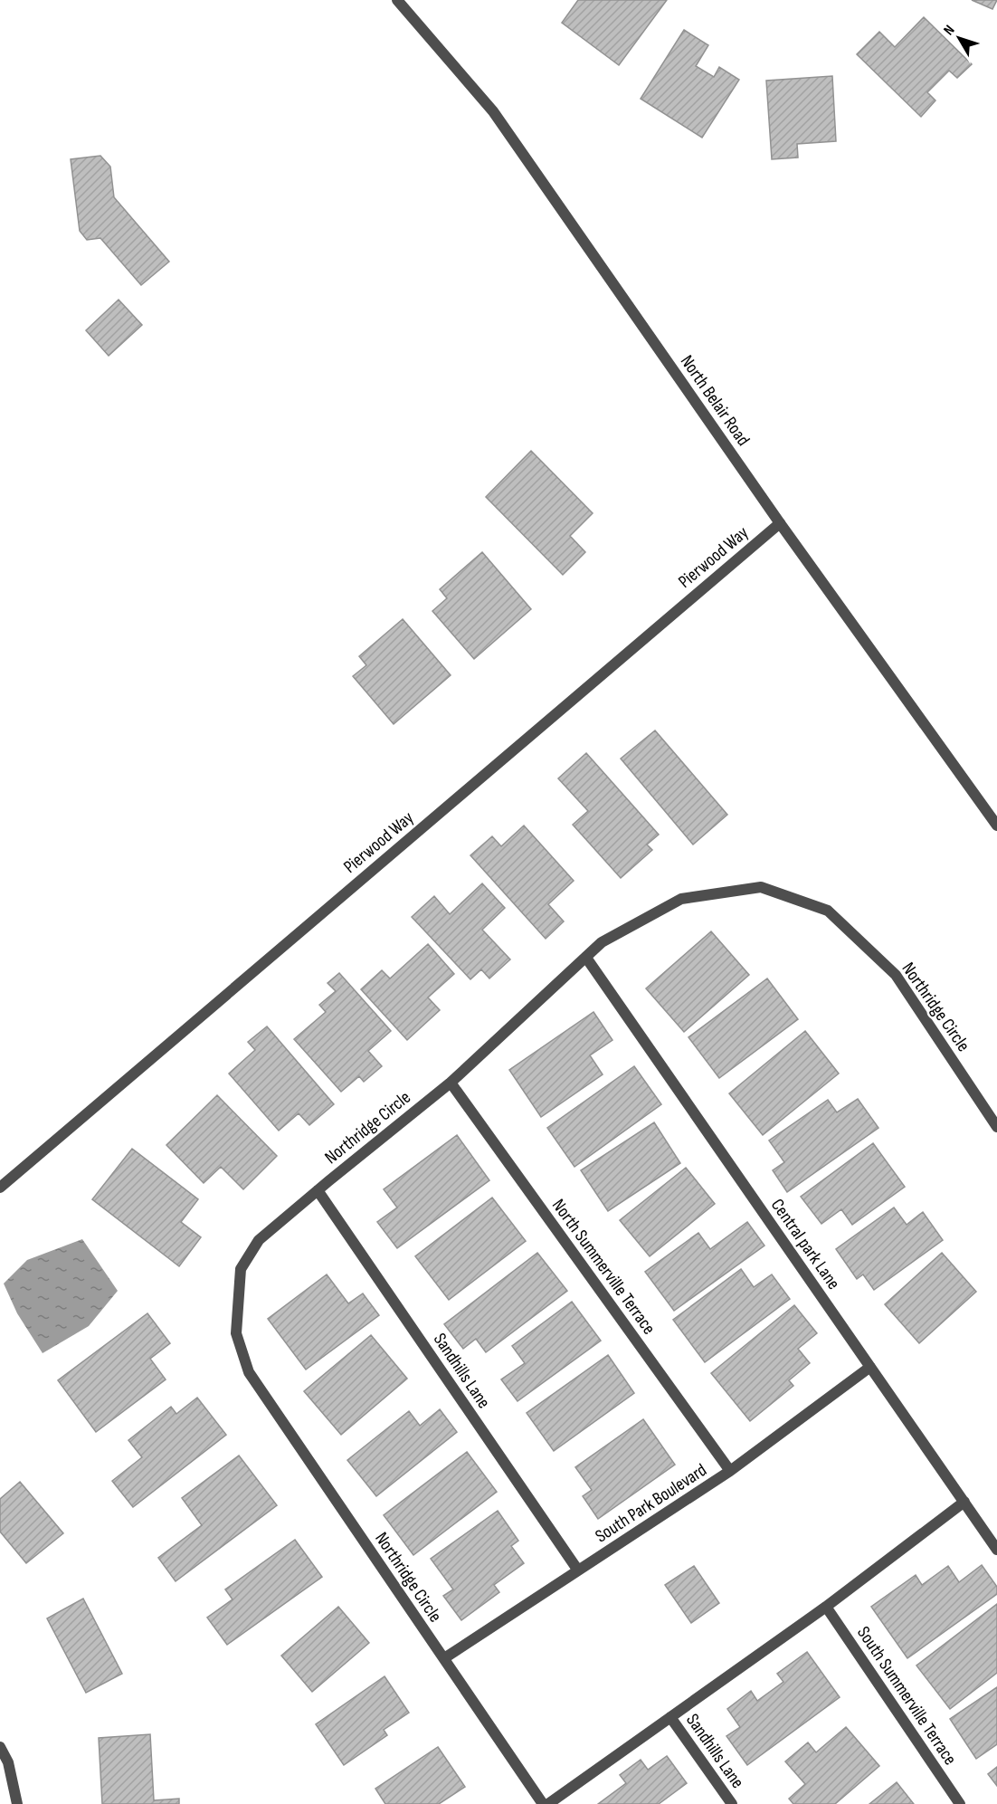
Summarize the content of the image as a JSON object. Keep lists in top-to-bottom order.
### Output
{
  "streets": {
    "street": [
      "North Belair Road",
      "Pierwood Way",
      "Northridge Circle",
      "Central park Lane",
      "North Summerville Terrace",
      "Sandhills Lane",
      "South Park Boulevard",
      "South Summerville Terrace"
    ]
  },
  "crossings": [
    ["North Belair Road", "Pierwood Way"],
    ["Northridge Circle", "Central park Lane"],
    ["Northridge Circle", "North Summerville Terrace"],
    ["Northridge Circle", "Sandhills Lane"],
    ["Northridge Circle", "South Park Boulevard"],
    ["Central park Lane", "South Park Boulevard"],
    ["North Summerville Terrace", "South Park Boulevard"],
    ["Sandhills Lane", "South Park Boulevard"]
  ],
  "north": "top left"
}
